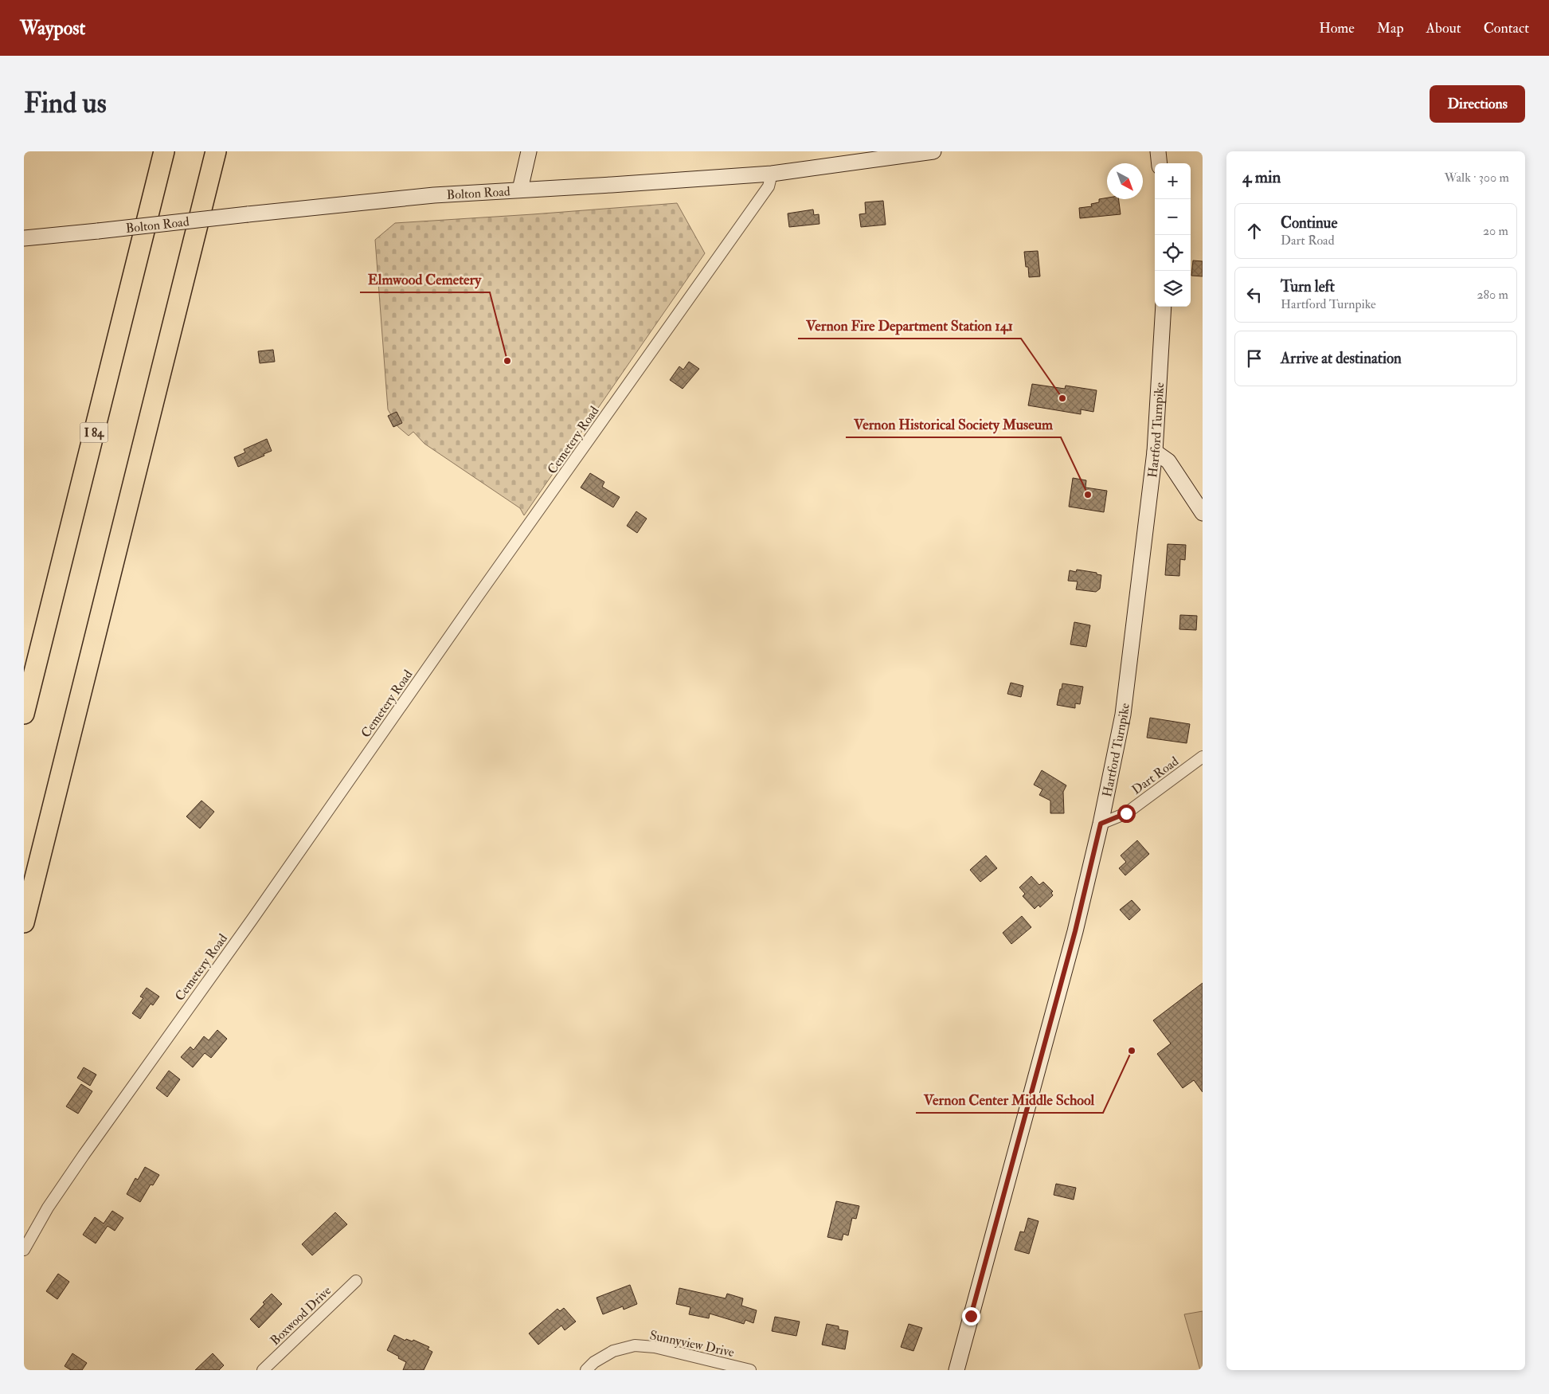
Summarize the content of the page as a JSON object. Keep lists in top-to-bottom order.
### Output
{
  "streets": {
    "highway": ["I 84"],
    "main road": ["Bolton Road", "Hartford Turnpike"],
    "street": [
      "Cemetery Road",
      "Dart Road",
      "Boxwood Drive",
      "Sunnyview Drive"
    ]
  },
  "crossings": [
    ["Bolton Road", "Cemetery Road"],
    ["Hartford Turnpike", "Dart Road"]
  ],
  "places": [
    "Elmwood Cemetery",
    "Vernon Fire Department Station 141",
    "Vernon Historical Society Museum",
    "Vernon Center Middle School"
  ],
  "north": "bottom right",
  "page": {
    "header": "Waypost",
    "nav": [
      "Home",
      "Map",
      "About",
      "Contact"
    ],
    "buttons": "Directions",
    "title": "Find us",
    "heading": ["4 min", "Walk · 300 m"],
    "map_buttons": ["+", "−"],
    "list": [
      ["Continue", "Dart Road", "20 m"],
      ["Turn left", "Hartford Turnpike", "280 m"],
      "Arrive at destination"
    ]
  }
}
